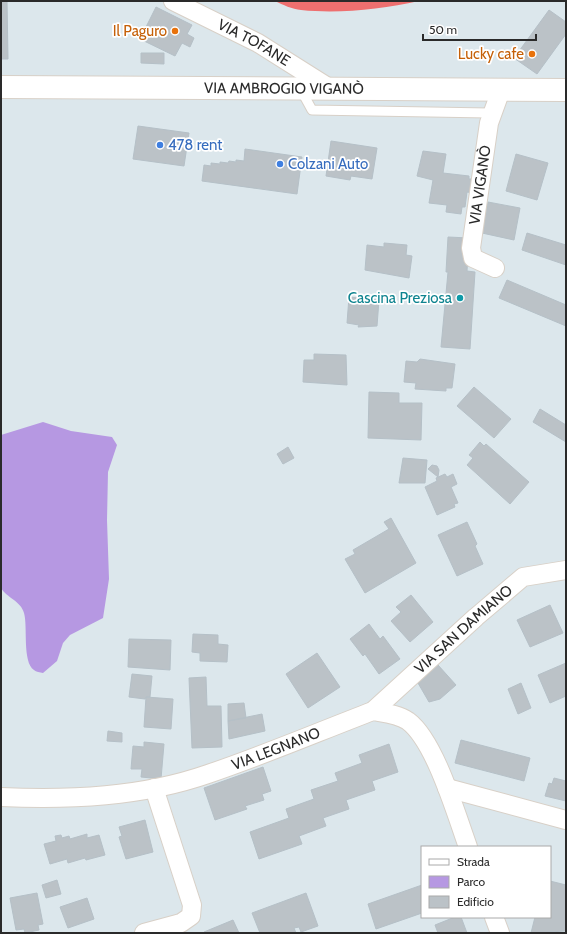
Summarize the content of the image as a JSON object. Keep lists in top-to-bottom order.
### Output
{
  "streets": {
    "main road": ["VIA AMBROGIO VIGANÒ"],
    "street": [
      "VIA TOFANE",
      "VIA VIGANÒ",
      "VIA SAN DAMIANO",
      "VIA LEGNANO"
    ]
  },
  "crossings": [
    ["VIA TOFANE", "VIA AMBROGIO VIGANÒ"],
    ["VIA AMBROGIO VIGANÒ", "VIA VIGANÒ"],
    ["VIA SAN DAMIANO", "VIA LEGNANO"]
  ],
  "places": [
    "Il Paguro",
    "Lucky cafe",
    "478 rent",
    "Colzani Auto",
    "Cascina Preziosa"
  ],
  "legend": ["Strada", "Parco", "Edificio"],
  "scale_bar": "50 m"
}
